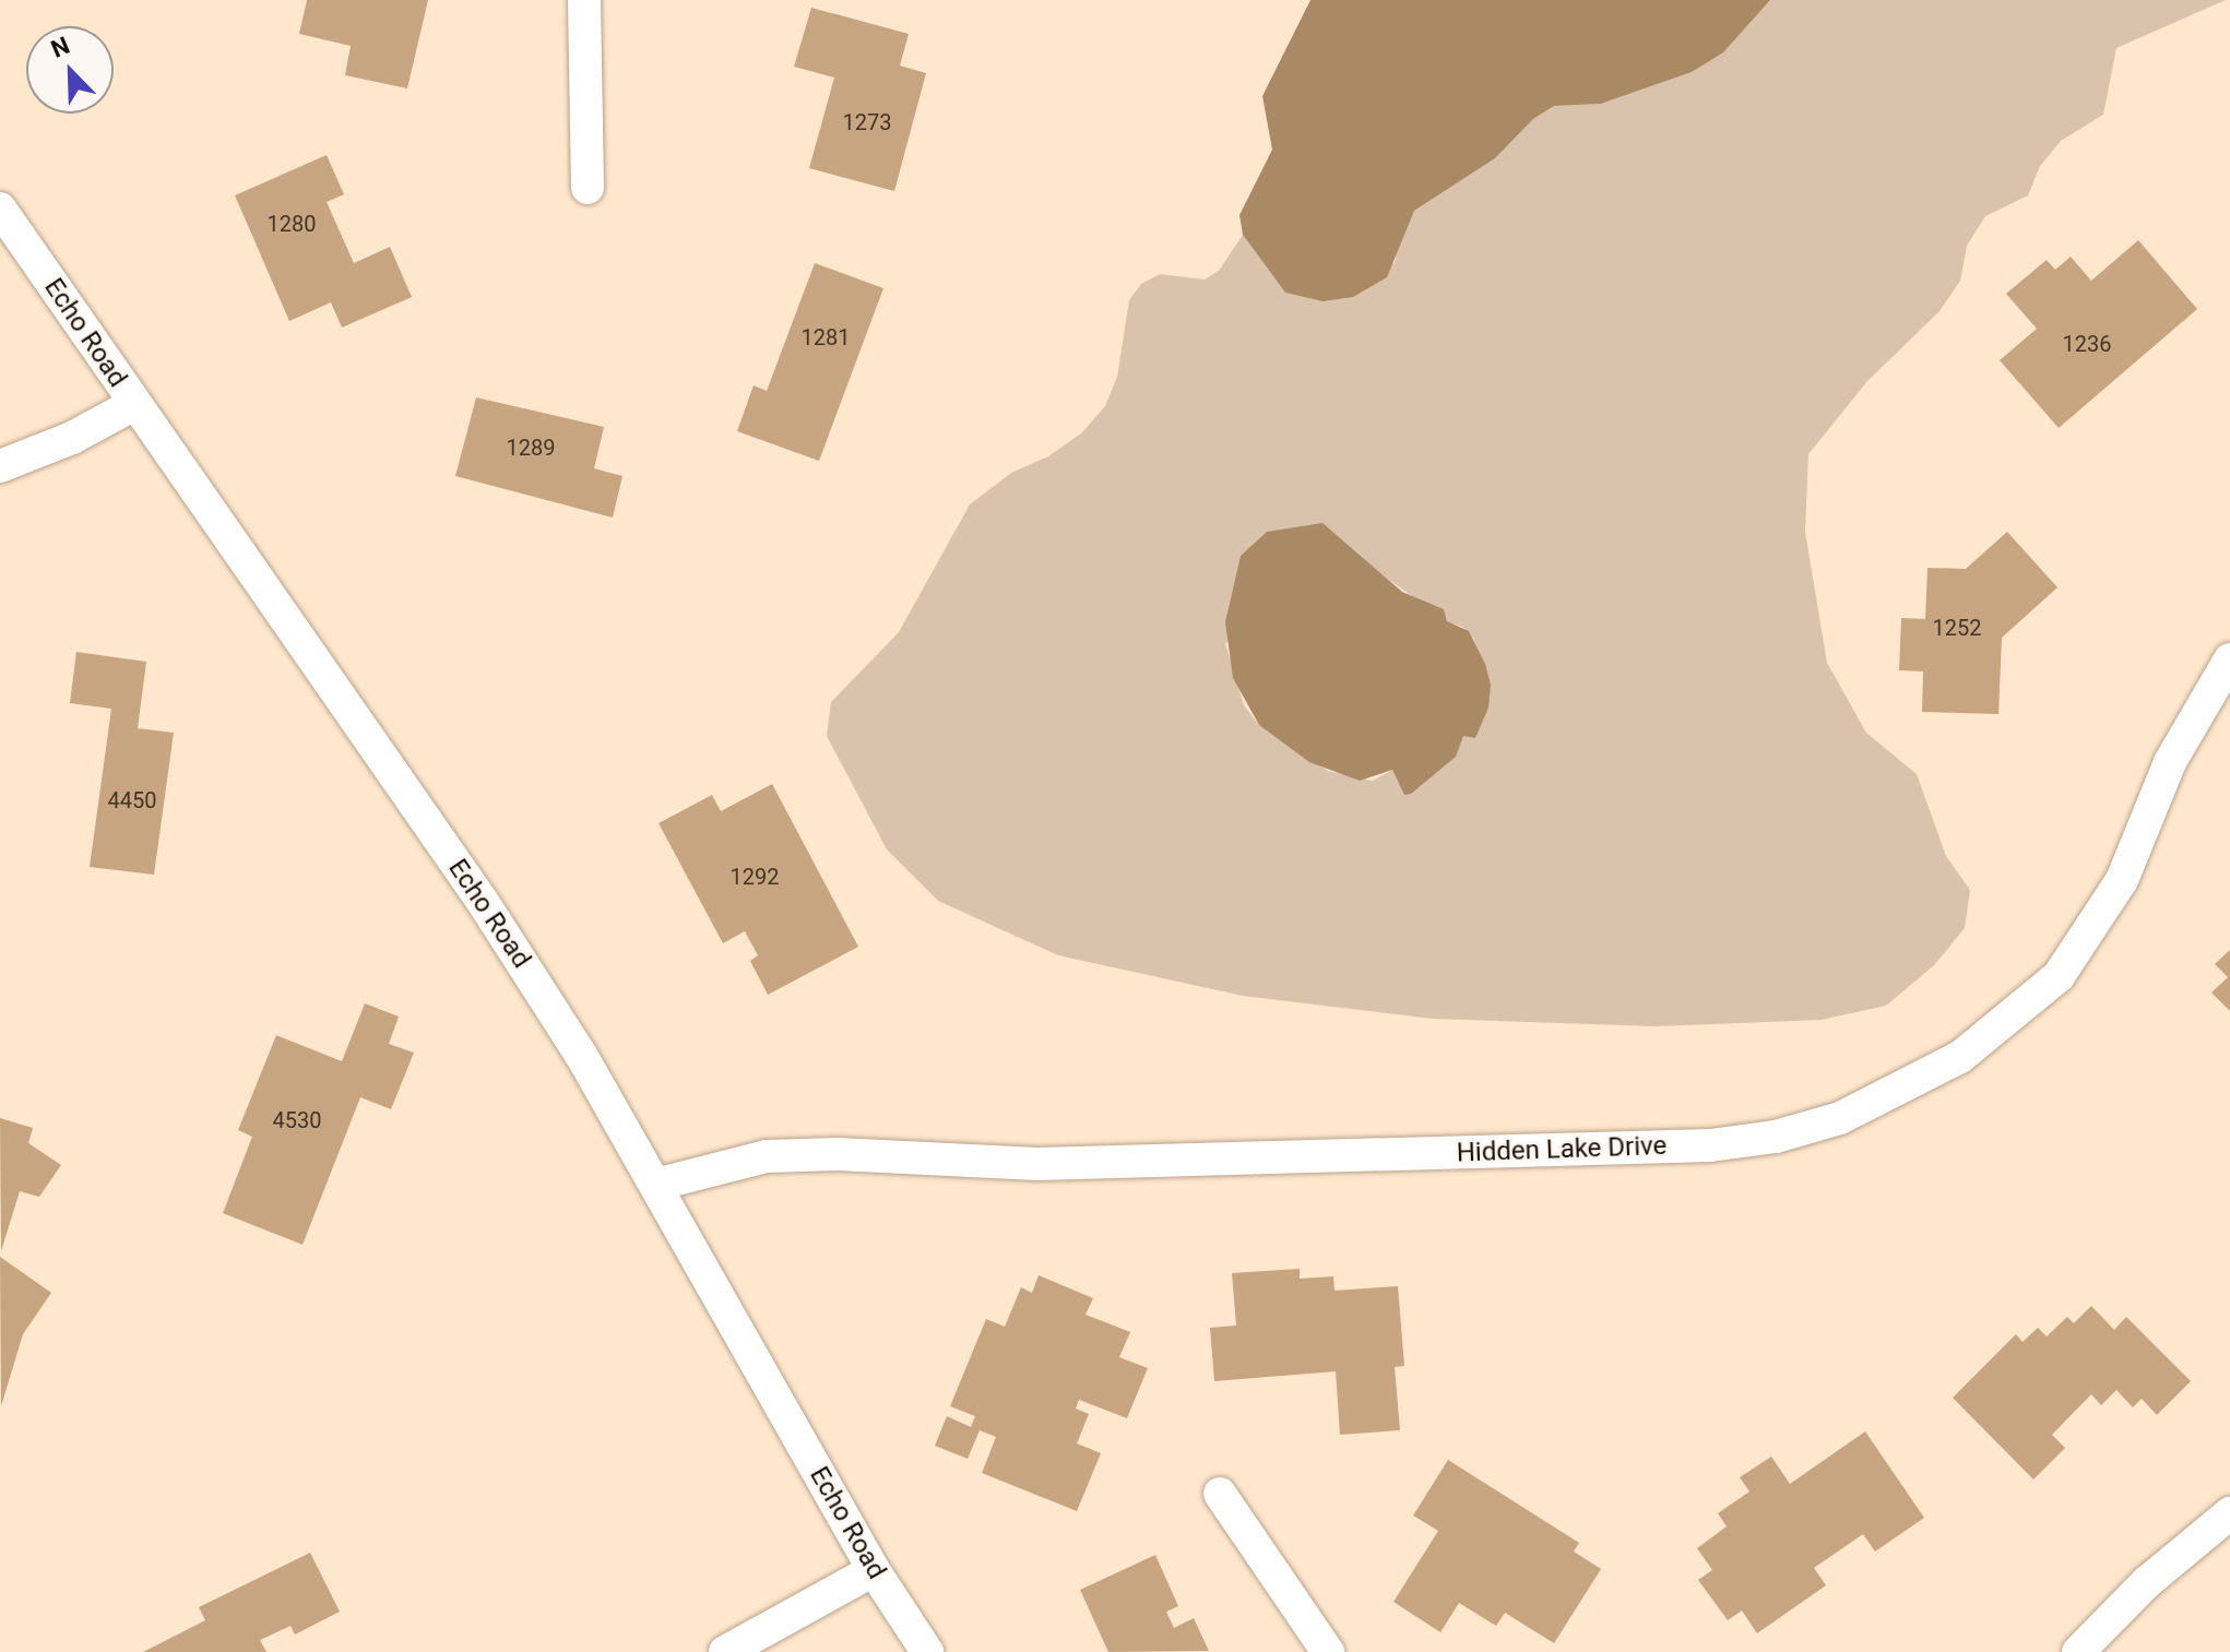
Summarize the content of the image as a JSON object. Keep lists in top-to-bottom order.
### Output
{
  "streets": {
    "street": ["Echo Road", "Hidden Lake Drive"]
  },
  "crossings": [
    ["Echo Road", "Hidden Lake Drive"]
  ],
  "house_numbers": [
    "1273",
    "1280",
    "1281",
    "1236",
    "1289",
    "1252",
    "4450",
    "1292",
    "4530"
  ],
  "north": "top left"
}
